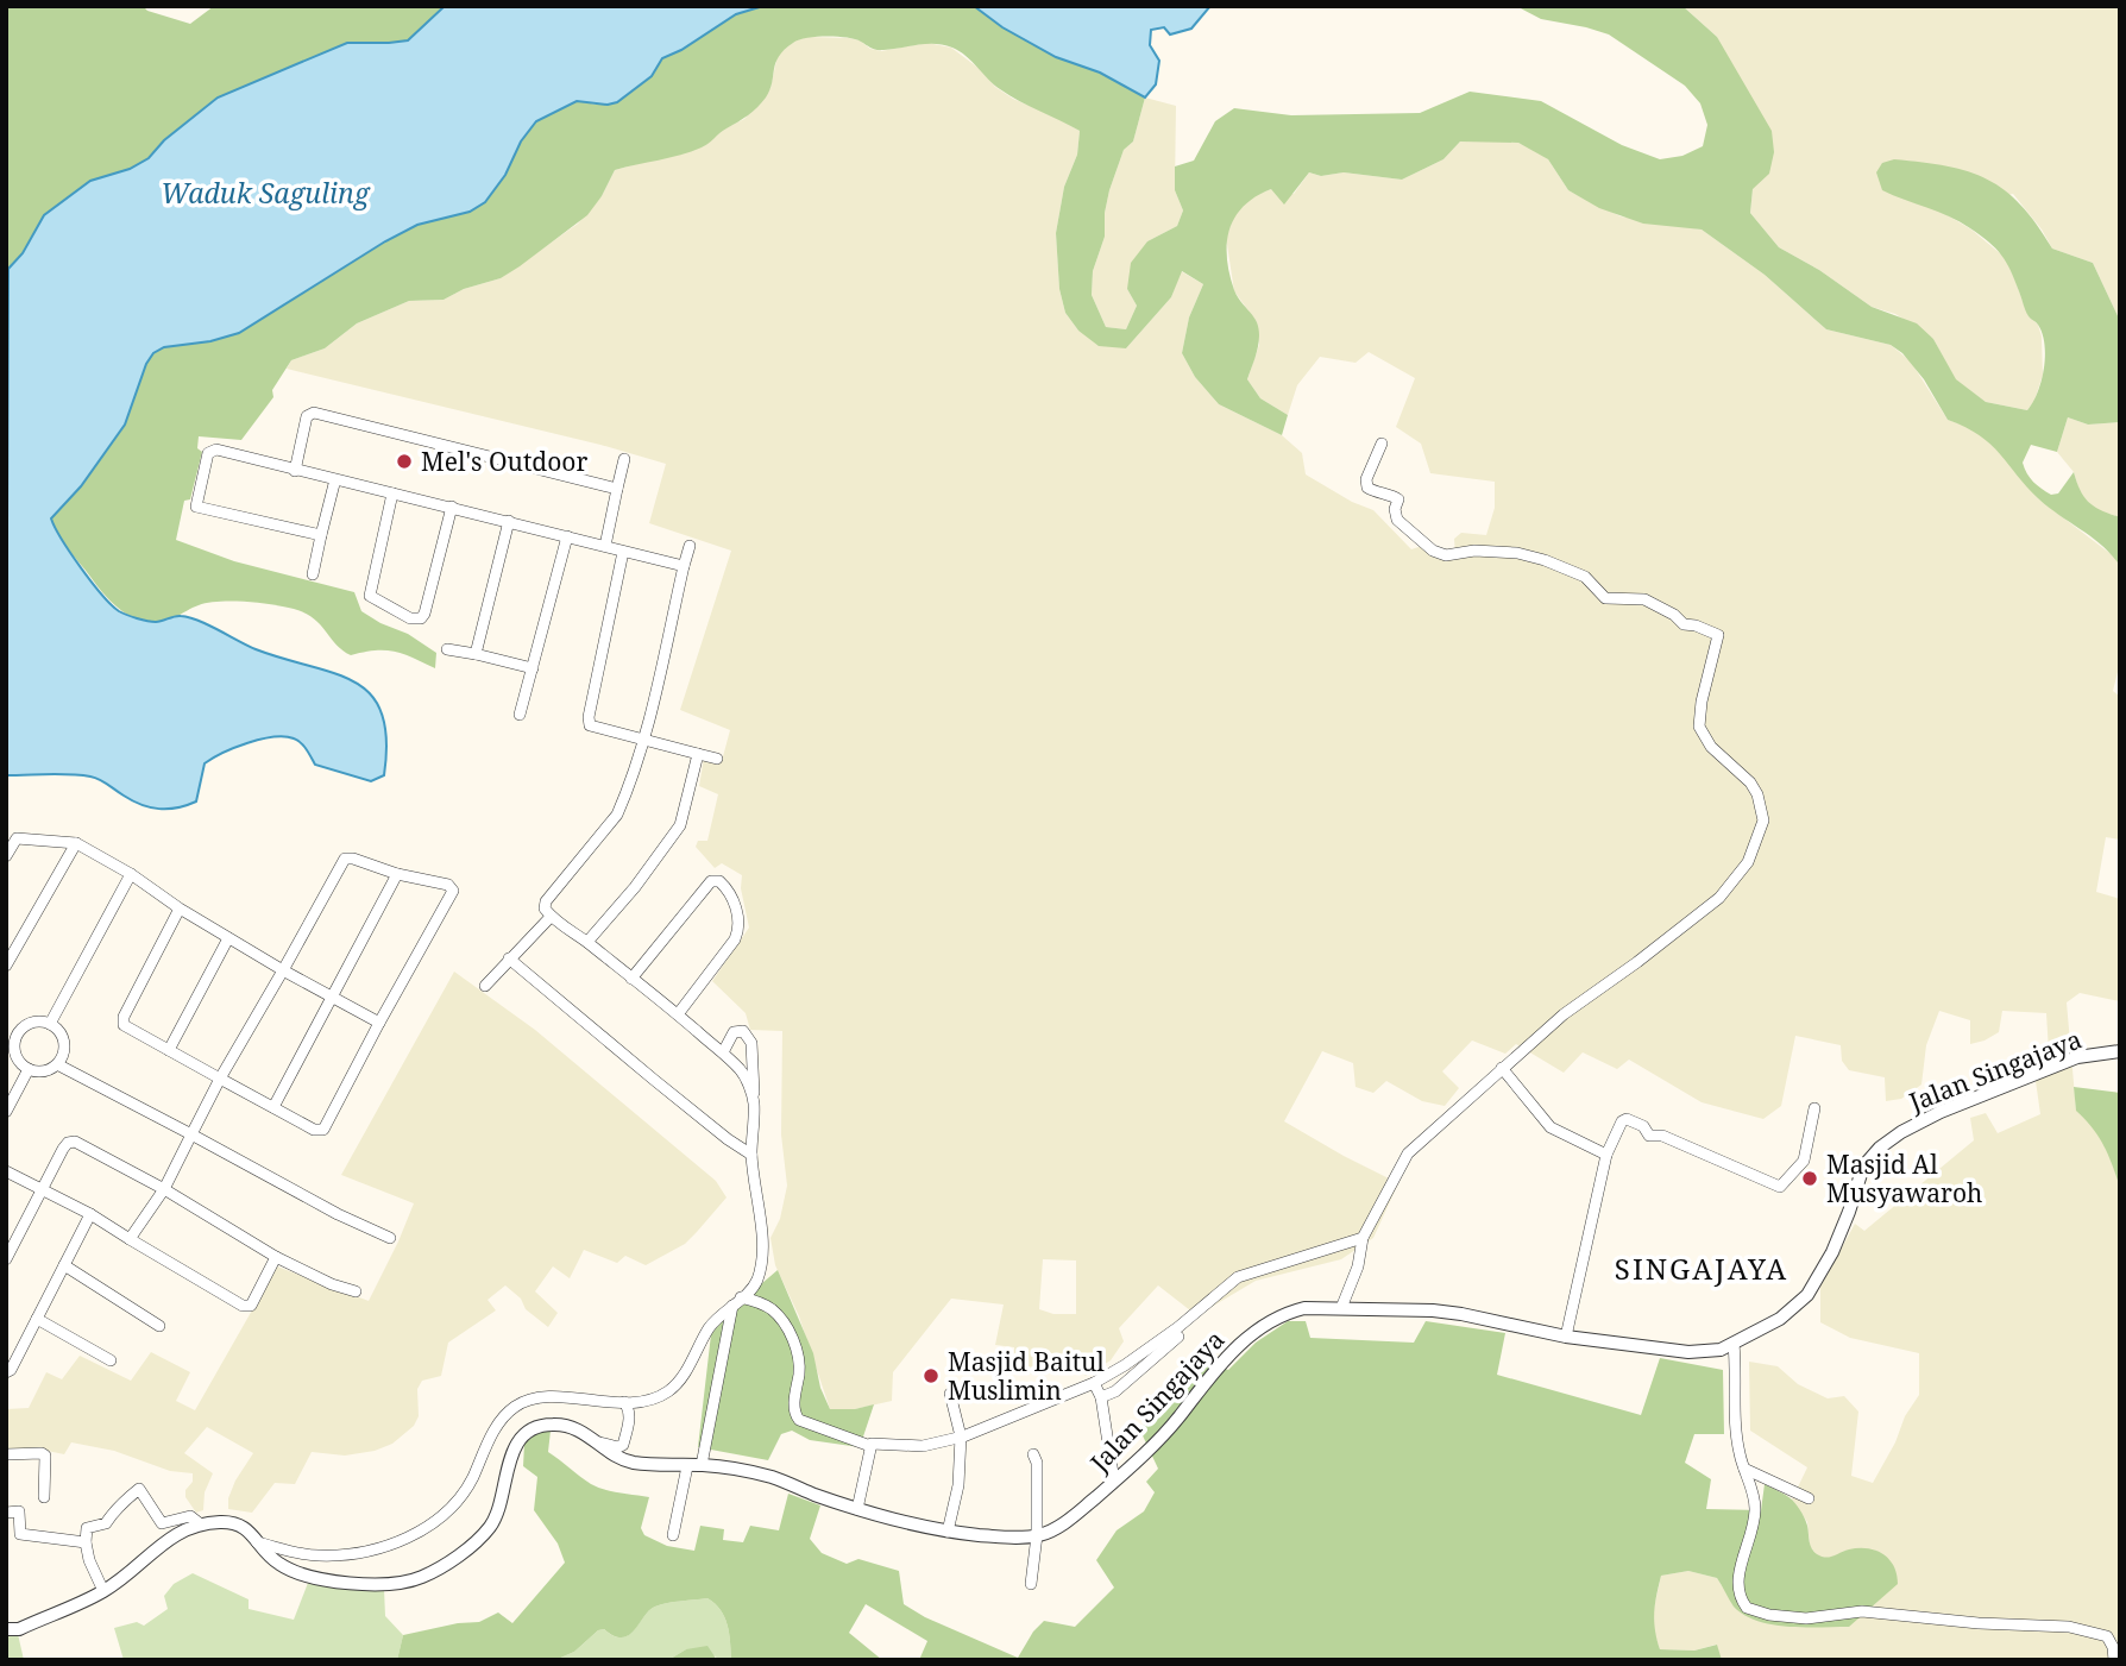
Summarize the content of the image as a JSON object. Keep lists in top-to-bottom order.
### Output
{
  "streets": {
    "street": ["Jalan Singajaya"]
  },
  "districts": ["SINGAJAYA"],
  "water": ["Waduk Saguling"],
  "places": ["Mel's Outdoor", "Masjid Al Musyawaroh", "Masjid Baitul Muslimin"]
}
